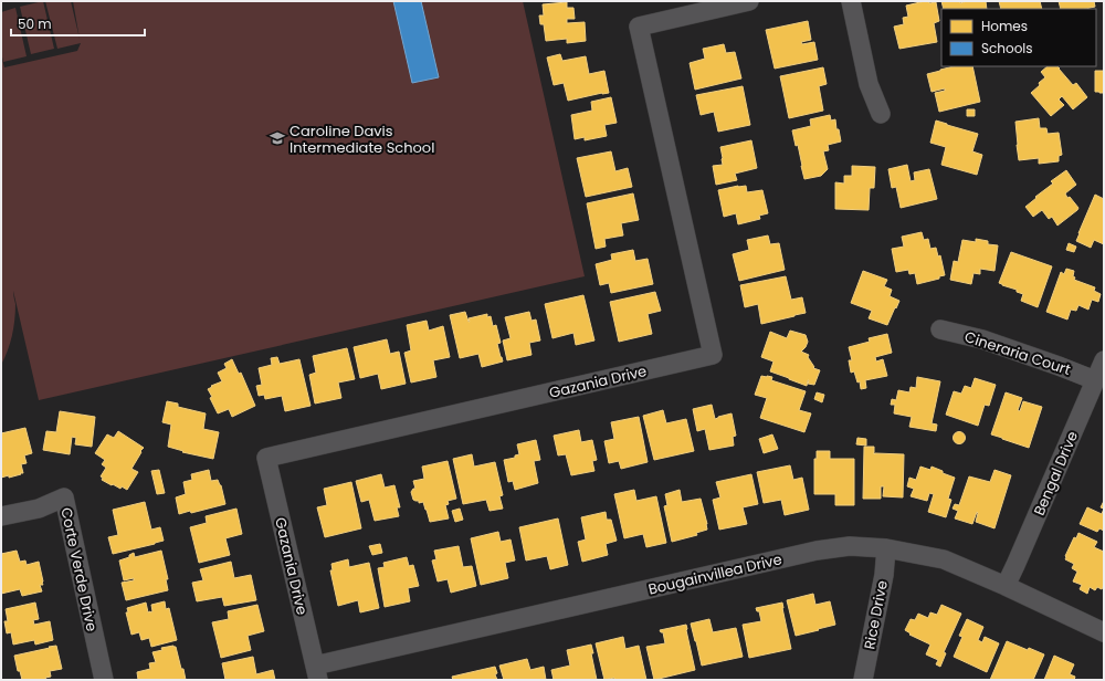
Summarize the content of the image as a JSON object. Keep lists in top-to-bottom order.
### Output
{
  "streets": {
    "street": [
      "Cineraria Court",
      "Gazania Drive",
      "Bengal Drive",
      "Corte Verde Drive",
      "Bougainvillea Drive",
      "Rice Drive"
    ]
  },
  "crossings": [
    ["Cineraria Court", "Bengal Drive"],
    ["Gazania Drive", "Bougainvillea Drive"],
    ["Bengal Drive", "Bougainvillea Drive"],
    ["Bougainvillea Drive", "Rice Drive"]
  ],
  "places": {
    "school or university": ["Caroline Davis Intermediate School"]
  },
  "legend": ["Homes", "Schools"],
  "scale_bar": "50 m"
}
